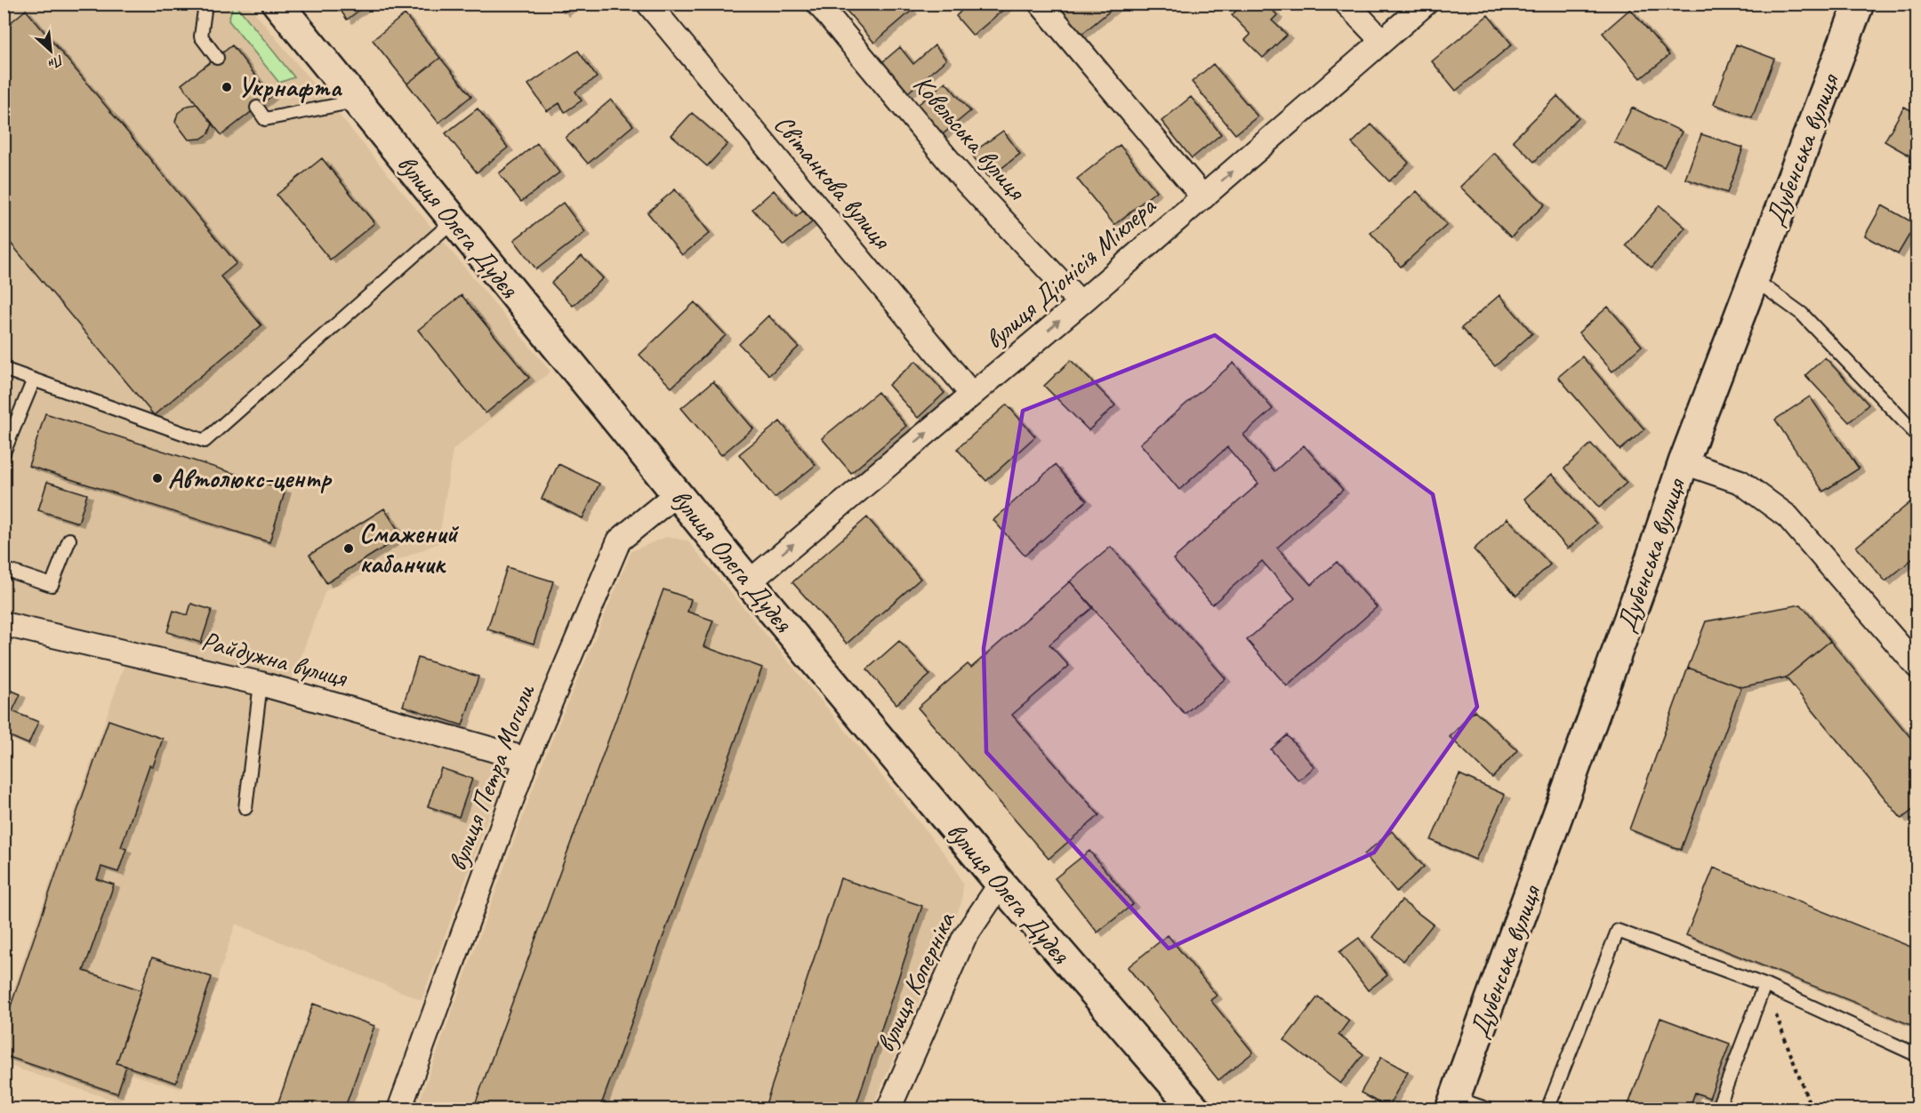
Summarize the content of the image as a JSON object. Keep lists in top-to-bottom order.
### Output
{
  "streets": {
    "main road": ["Дубенська вулиця", "вулиця Олега Дудєя"],
    "street": [
      "Ковельська вулиця",
      "Світанкова вулиця",
      "вулиця Діонісія Міклера",
      "Райдужна вулиця",
      "вулиця Петра Могили",
      "вулиця Коперніка"
    ]
  },
  "crossings": [
    ["Ковельська вулиця", "вулиця Діонісія Міклера"],
    ["Світанкова вулиця", "вулиця Діонісія Міклера"],
    ["вулиця Олега Дудєя", "вулиця Діонісія Міклера"],
    ["вулиця Олега Дудєя", "вулиця Петра Могили"],
    ["вулиця Олега Дудєя", "вулиця Коперніка"],
    ["Райдужна вулиця", "вулиця Петра Могили"]
  ],
  "one_way": ["вулиця Діонісія Міклера"],
  "places": ["Укрнафта", "Автолюкс-центр", "Смажений кабанчик"],
  "north": "bottom right"
}
